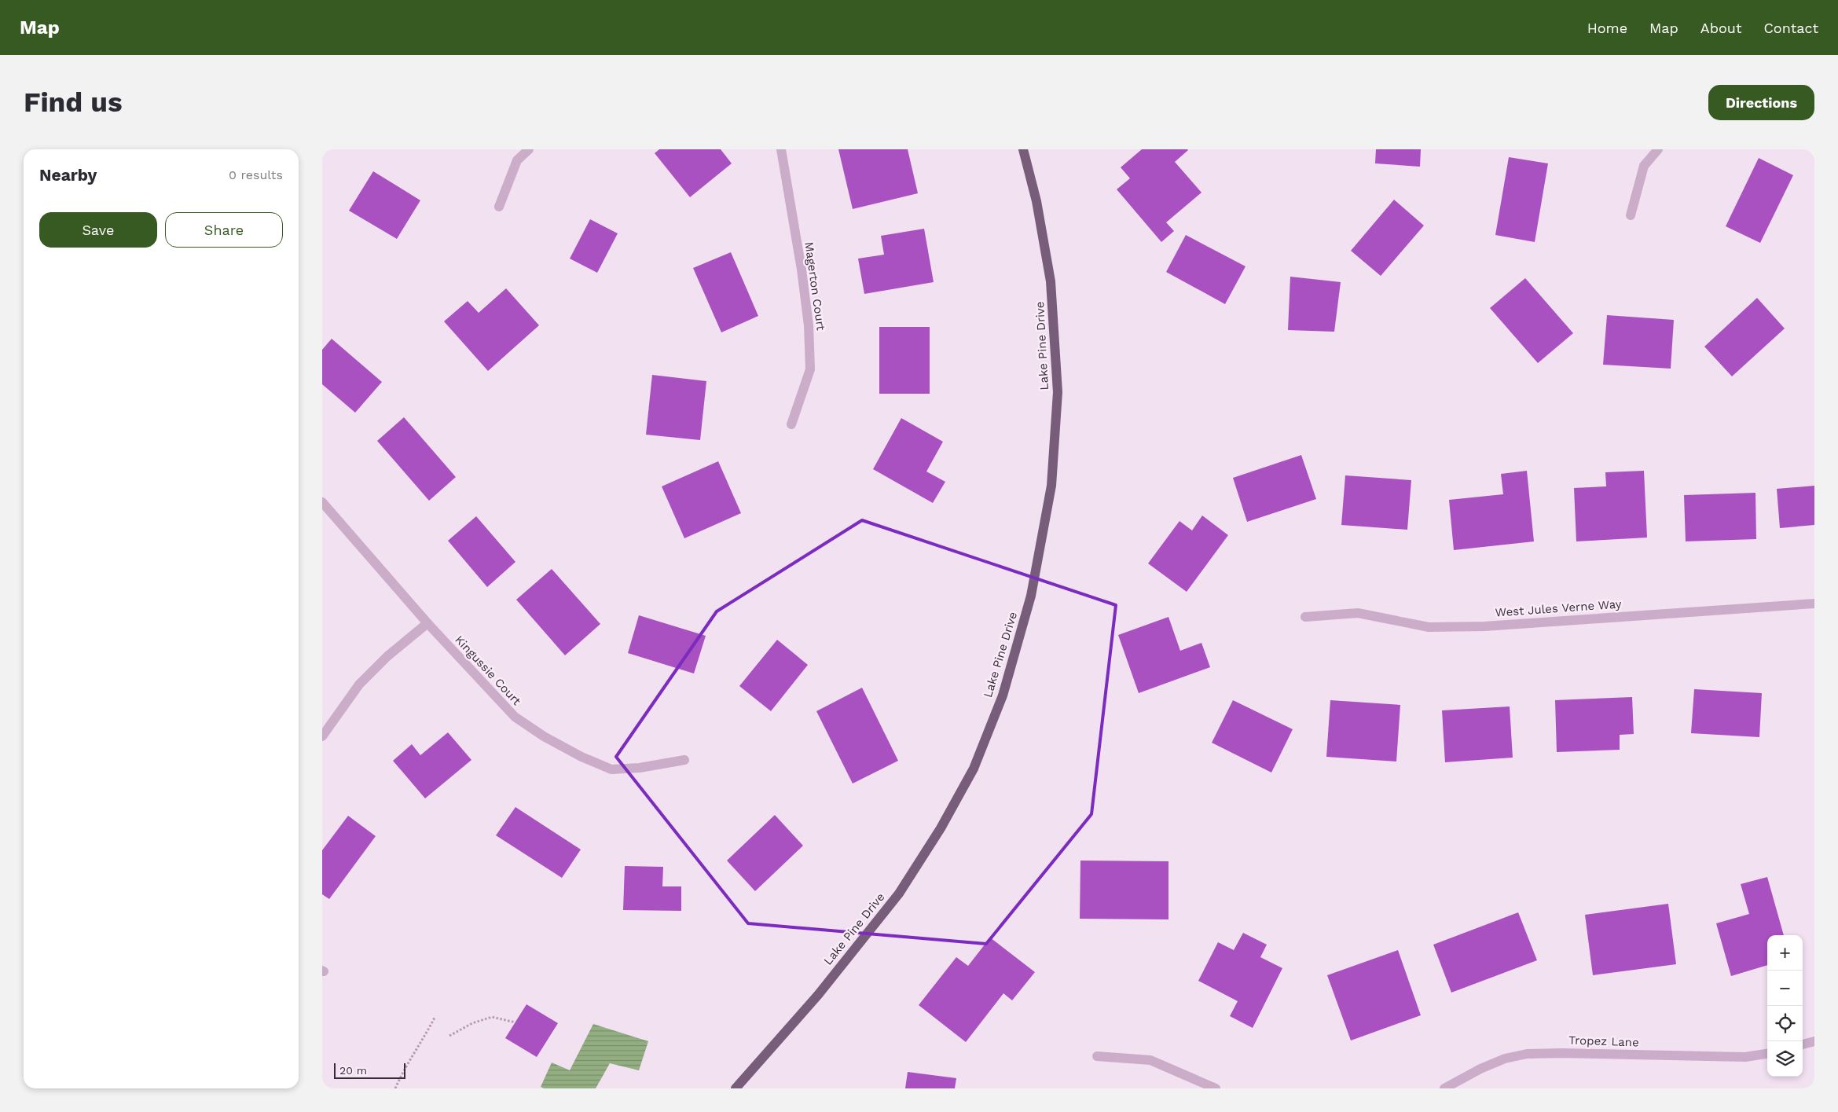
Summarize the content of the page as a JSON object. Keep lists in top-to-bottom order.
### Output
{
  "streets": {
    "main road": ["Lake Pine Drive"],
    "street": [
      "Magerton Court",
      "West Jules Verne Way",
      "Kingussie Court",
      "Tropez Lane"
    ]
  },
  "scale_bar": "20 m",
  "page": {
    "header": "Map",
    "nav": [
      "Home",
      "Map",
      "About",
      "Contact"
    ],
    "buttons": [
      "Directions",
      ["Save", "Share"]
    ],
    "title": "Find us",
    "heading": ["Nearby", "0 results"],
    "map_buttons": ["+", "−"],
    "scale": "20 m"
  }
}
